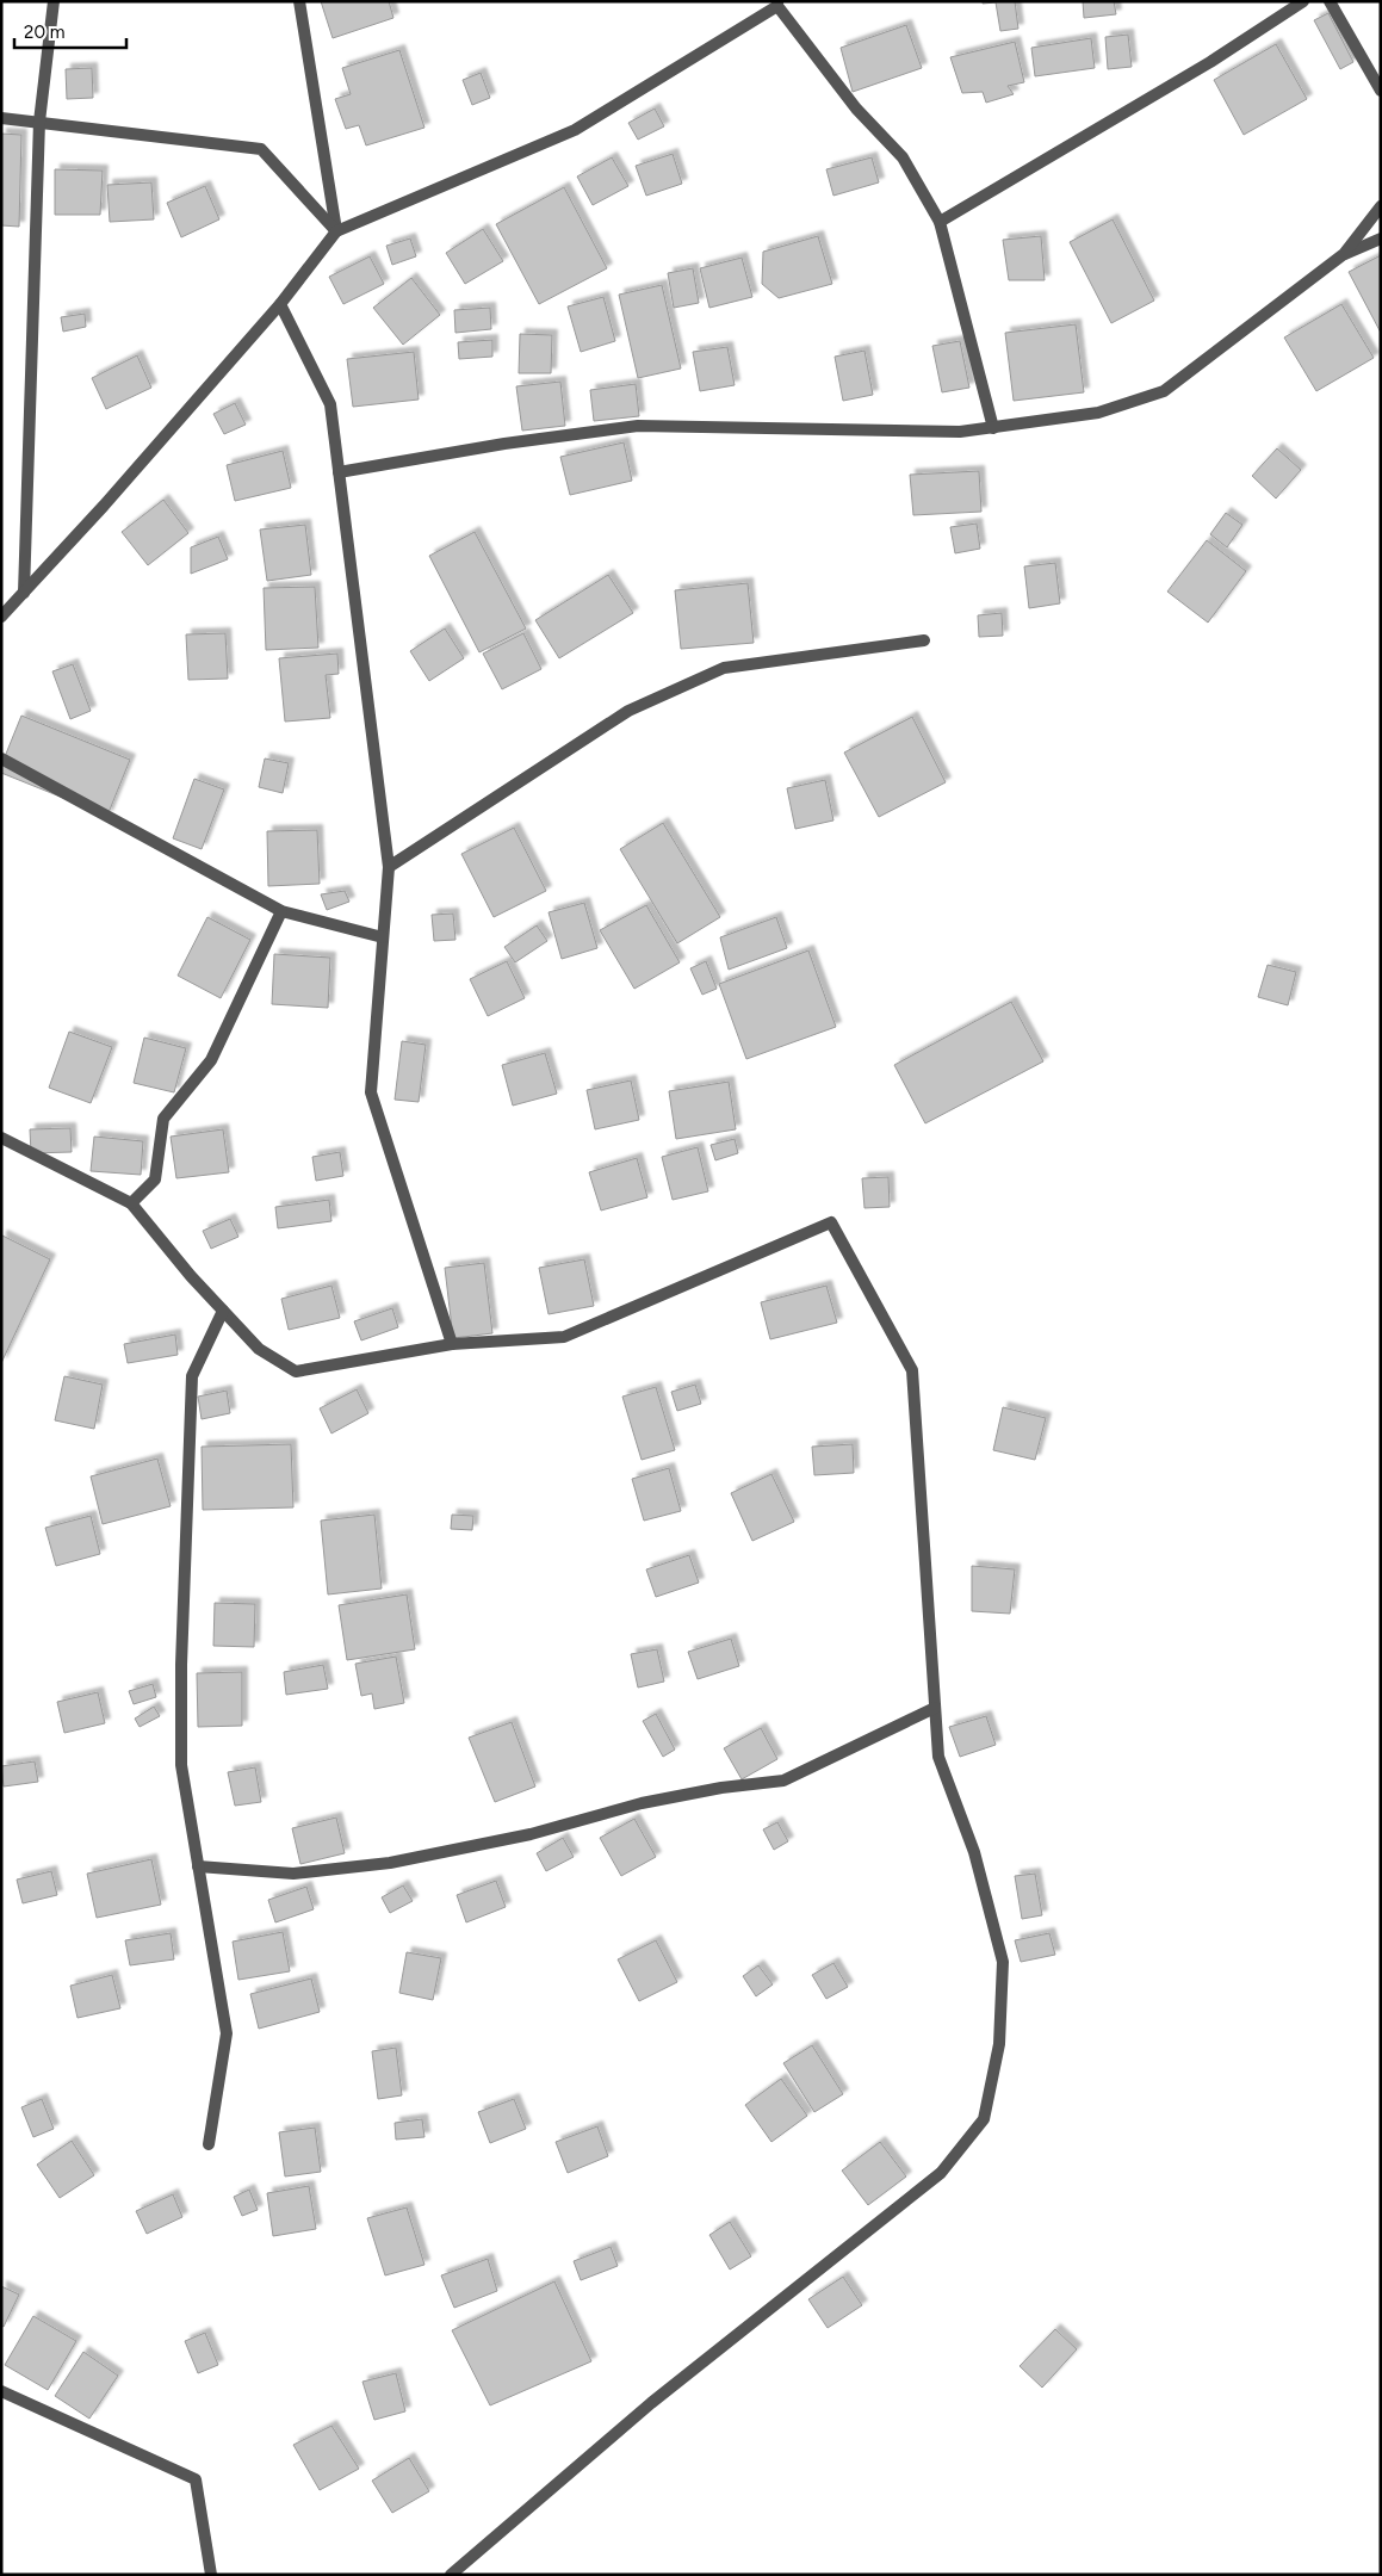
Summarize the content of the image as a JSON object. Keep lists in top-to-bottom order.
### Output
{
  "scale_bar": "20 m"
}
